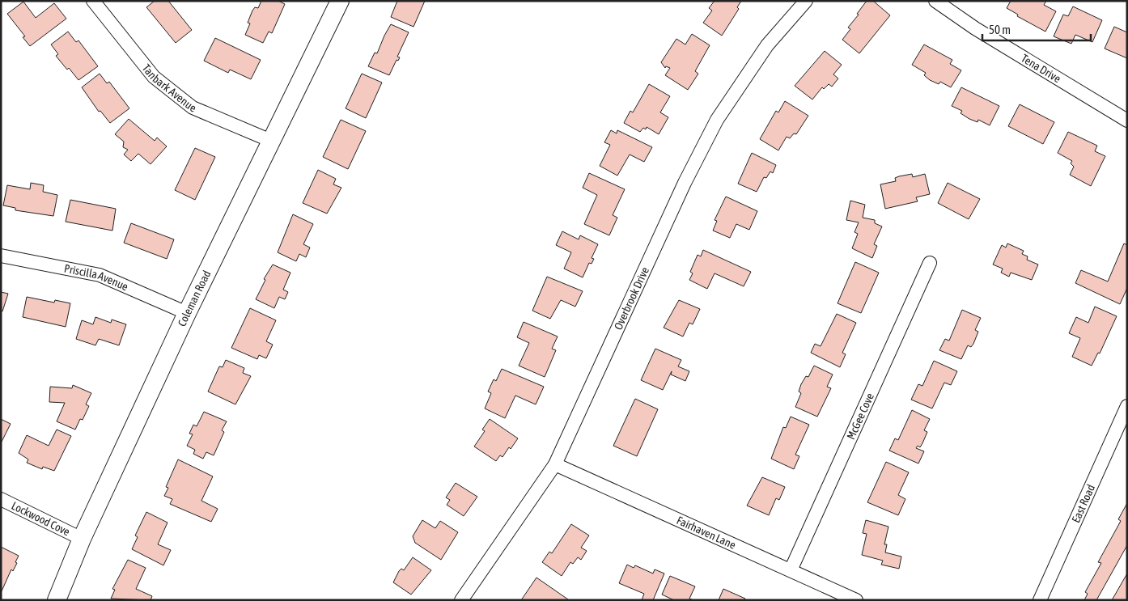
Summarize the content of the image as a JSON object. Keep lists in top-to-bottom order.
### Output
{
  "streets": {
    "main road": ["Coleman Road"],
    "street": [
      "Tena Drive",
      "Tanbark Avenue",
      "Priscilla Avenue",
      "Overbrook Drive",
      "McGee Cove",
      "East Road",
      "Lockwood Cove",
      "Fairhaven Lane"
    ]
  },
  "crossings": [
    ["Tanbark Avenue", "Coleman Road"],
    ["Priscilla Avenue", "Coleman Road"],
    ["Coleman Road", "Lockwood Cove"],
    ["Overbrook Drive", "Fairhaven Lane"],
    ["McGee Cove", "Fairhaven Lane"]
  ],
  "scale_bar": "50 m"
}
